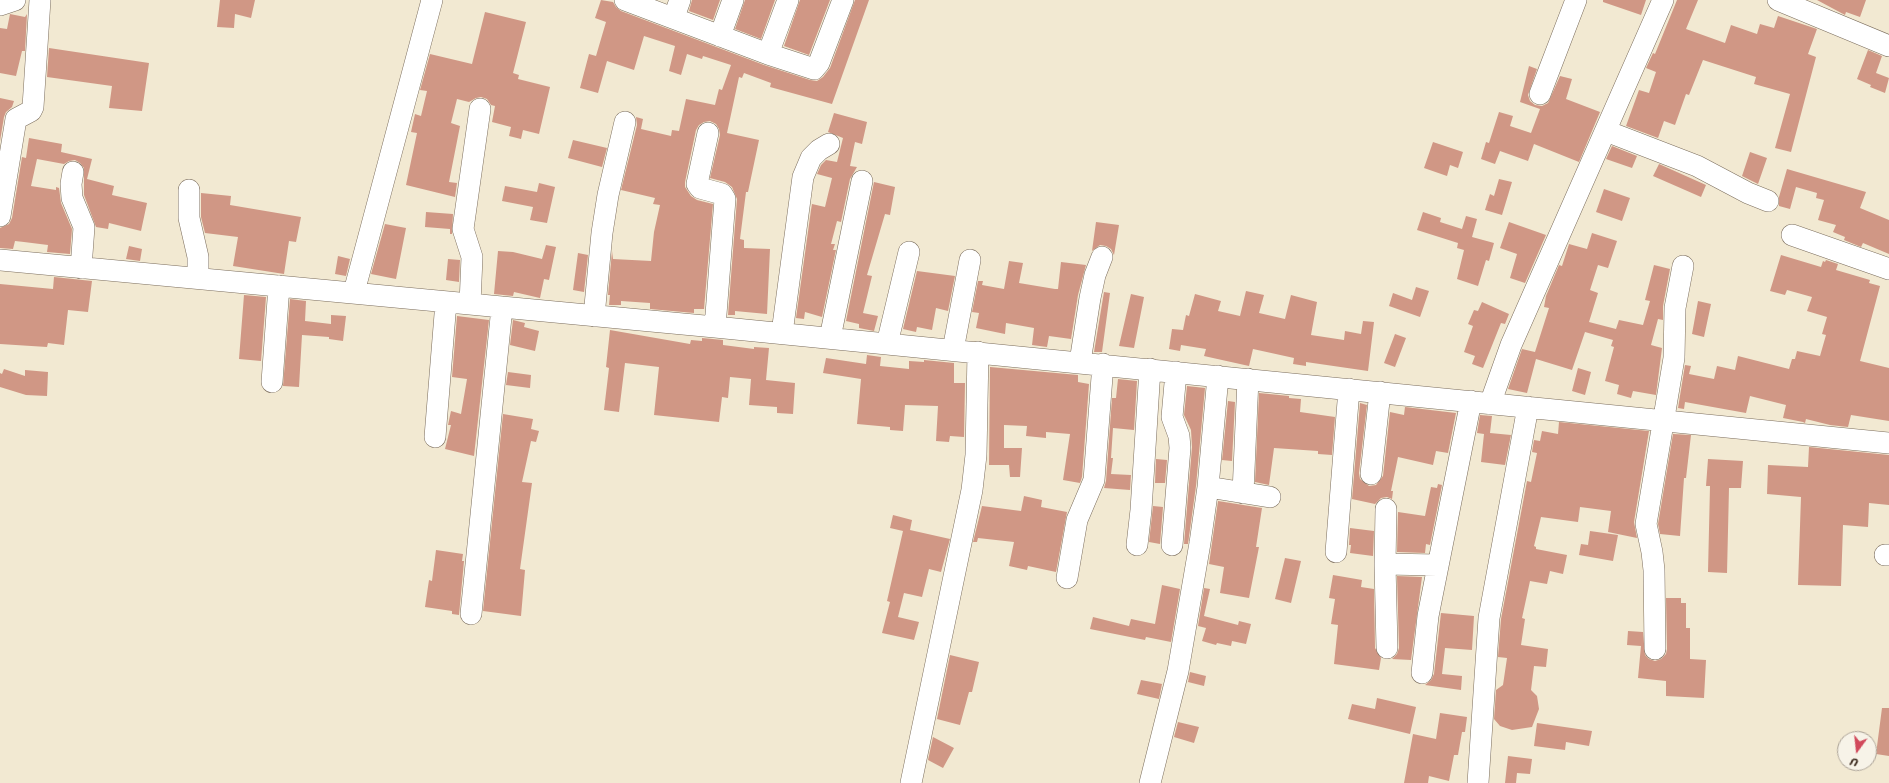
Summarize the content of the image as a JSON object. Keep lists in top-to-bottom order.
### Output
{
  "north": "bottom"
}
